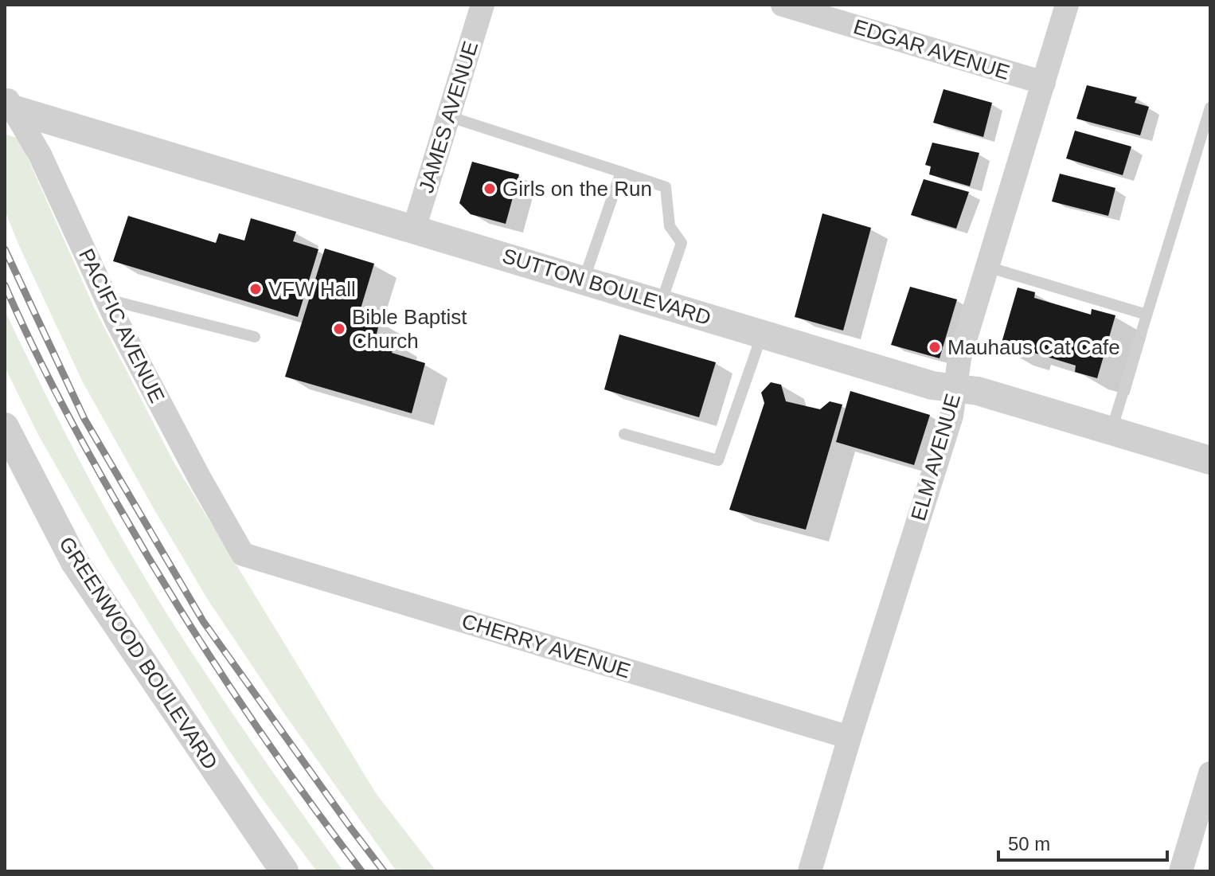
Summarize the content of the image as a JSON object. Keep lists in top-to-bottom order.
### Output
{
  "streets": {
    "street": [
      "EDGAR AVENUE",
      "JAMES AVENUE",
      "SUTTON BOULEVARD",
      "PACIFIC AVENUE",
      "ELM AVENUE",
      "CHERRY AVENUE",
      "GREENWOOD BOULEVARD"
    ]
  },
  "crossings": [
    ["EDGAR AVENUE", "ELM AVENUE"],
    ["JAMES AVENUE", "SUTTON BOULEVARD"],
    ["SUTTON BOULEVARD", "PACIFIC AVENUE"],
    ["SUTTON BOULEVARD", "ELM AVENUE"],
    ["PACIFIC AVENUE", "CHERRY AVENUE"],
    ["ELM AVENUE", "CHERRY AVENUE"]
  ],
  "places": [
    "Girls on the Run",
    "VFW Hall",
    "Bible Baptist Church",
    "Mauhaus Cat Cafe"
  ],
  "scale_bar": "50 m"
}
